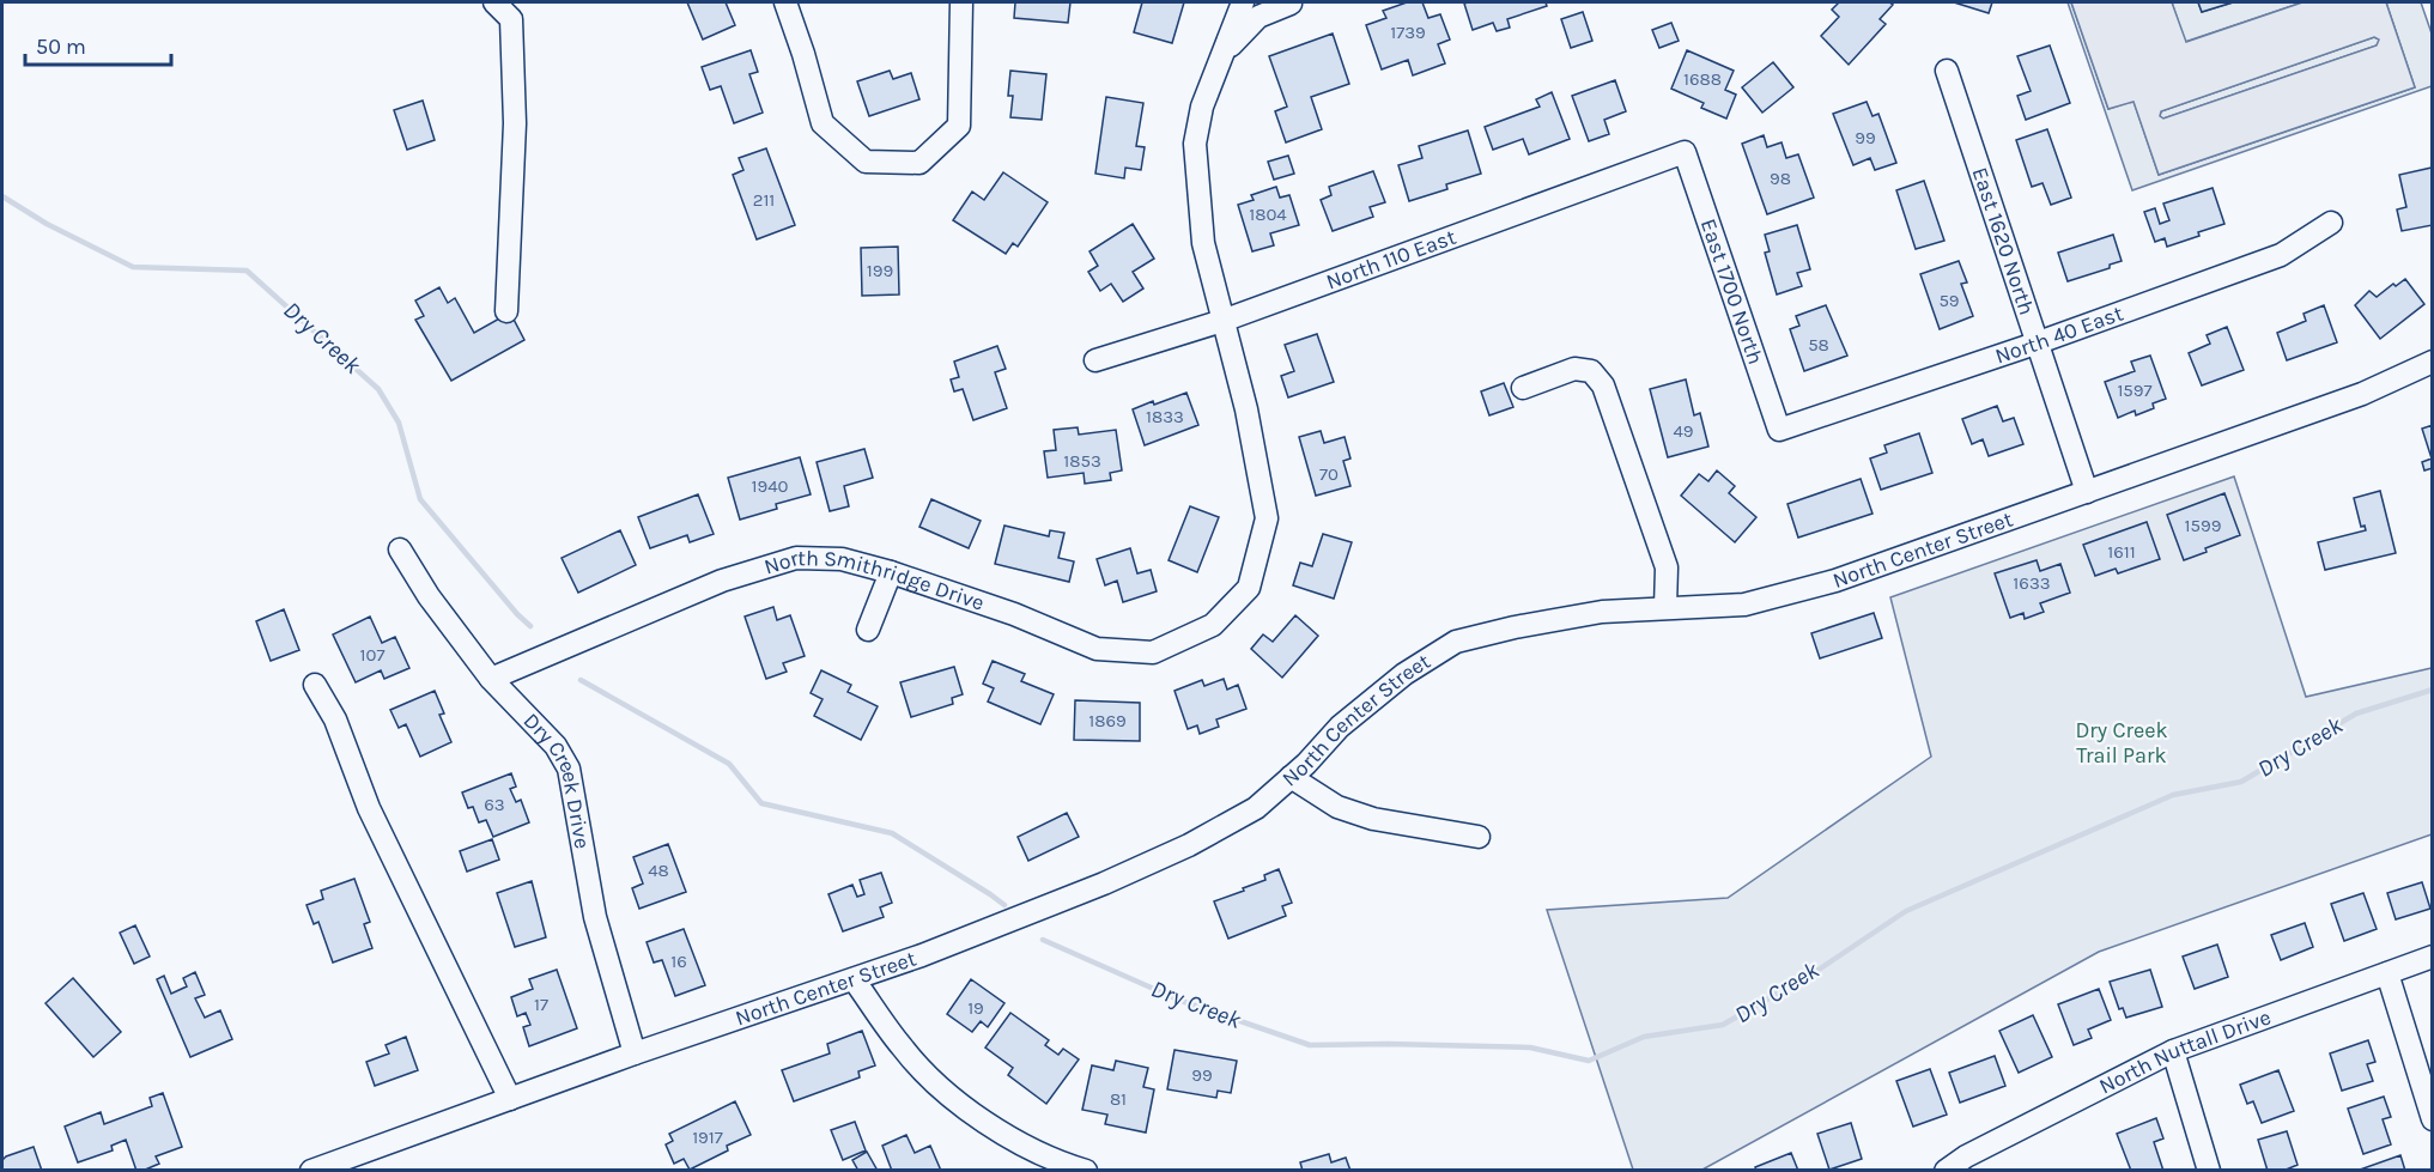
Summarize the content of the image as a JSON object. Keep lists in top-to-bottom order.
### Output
{
  "streets": {
    "street": [
      "East 1620 North",
      "North 110 East",
      "East 1700 North",
      "North 40 East",
      "North Center Street",
      "North Smithridge Drive",
      "Dry Creek Drive",
      "North Nuttall Drive"
    ]
  },
  "crossings": [
    ["East 1620 North", "North 40 East"],
    ["East 1620 North", "North Center Street"],
    ["North 110 East", "East 1700 North"],
    ["North 110 East", "North Smithridge Drive"],
    ["East 1700 North", "North 40 East"],
    ["North Center Street", "Dry Creek Drive"],
    ["North Smithridge Drive", "Dry Creek Drive"]
  ],
  "water": ["Dry Creek"],
  "parks": ["Dry Creek Trail Park"],
  "house_numbers": [
    "1739",
    "1688",
    "99",
    "98",
    "211",
    "1804",
    "199",
    "59",
    "58",
    "1597",
    "1833",
    "49",
    "1853",
    "70",
    "1940",
    "1599",
    "1611",
    "1633",
    "107",
    "1869",
    "63",
    "48",
    "16",
    "17",
    "19",
    "99",
    "81",
    "1917"
  ],
  "scale_bar": "50 m"
}
